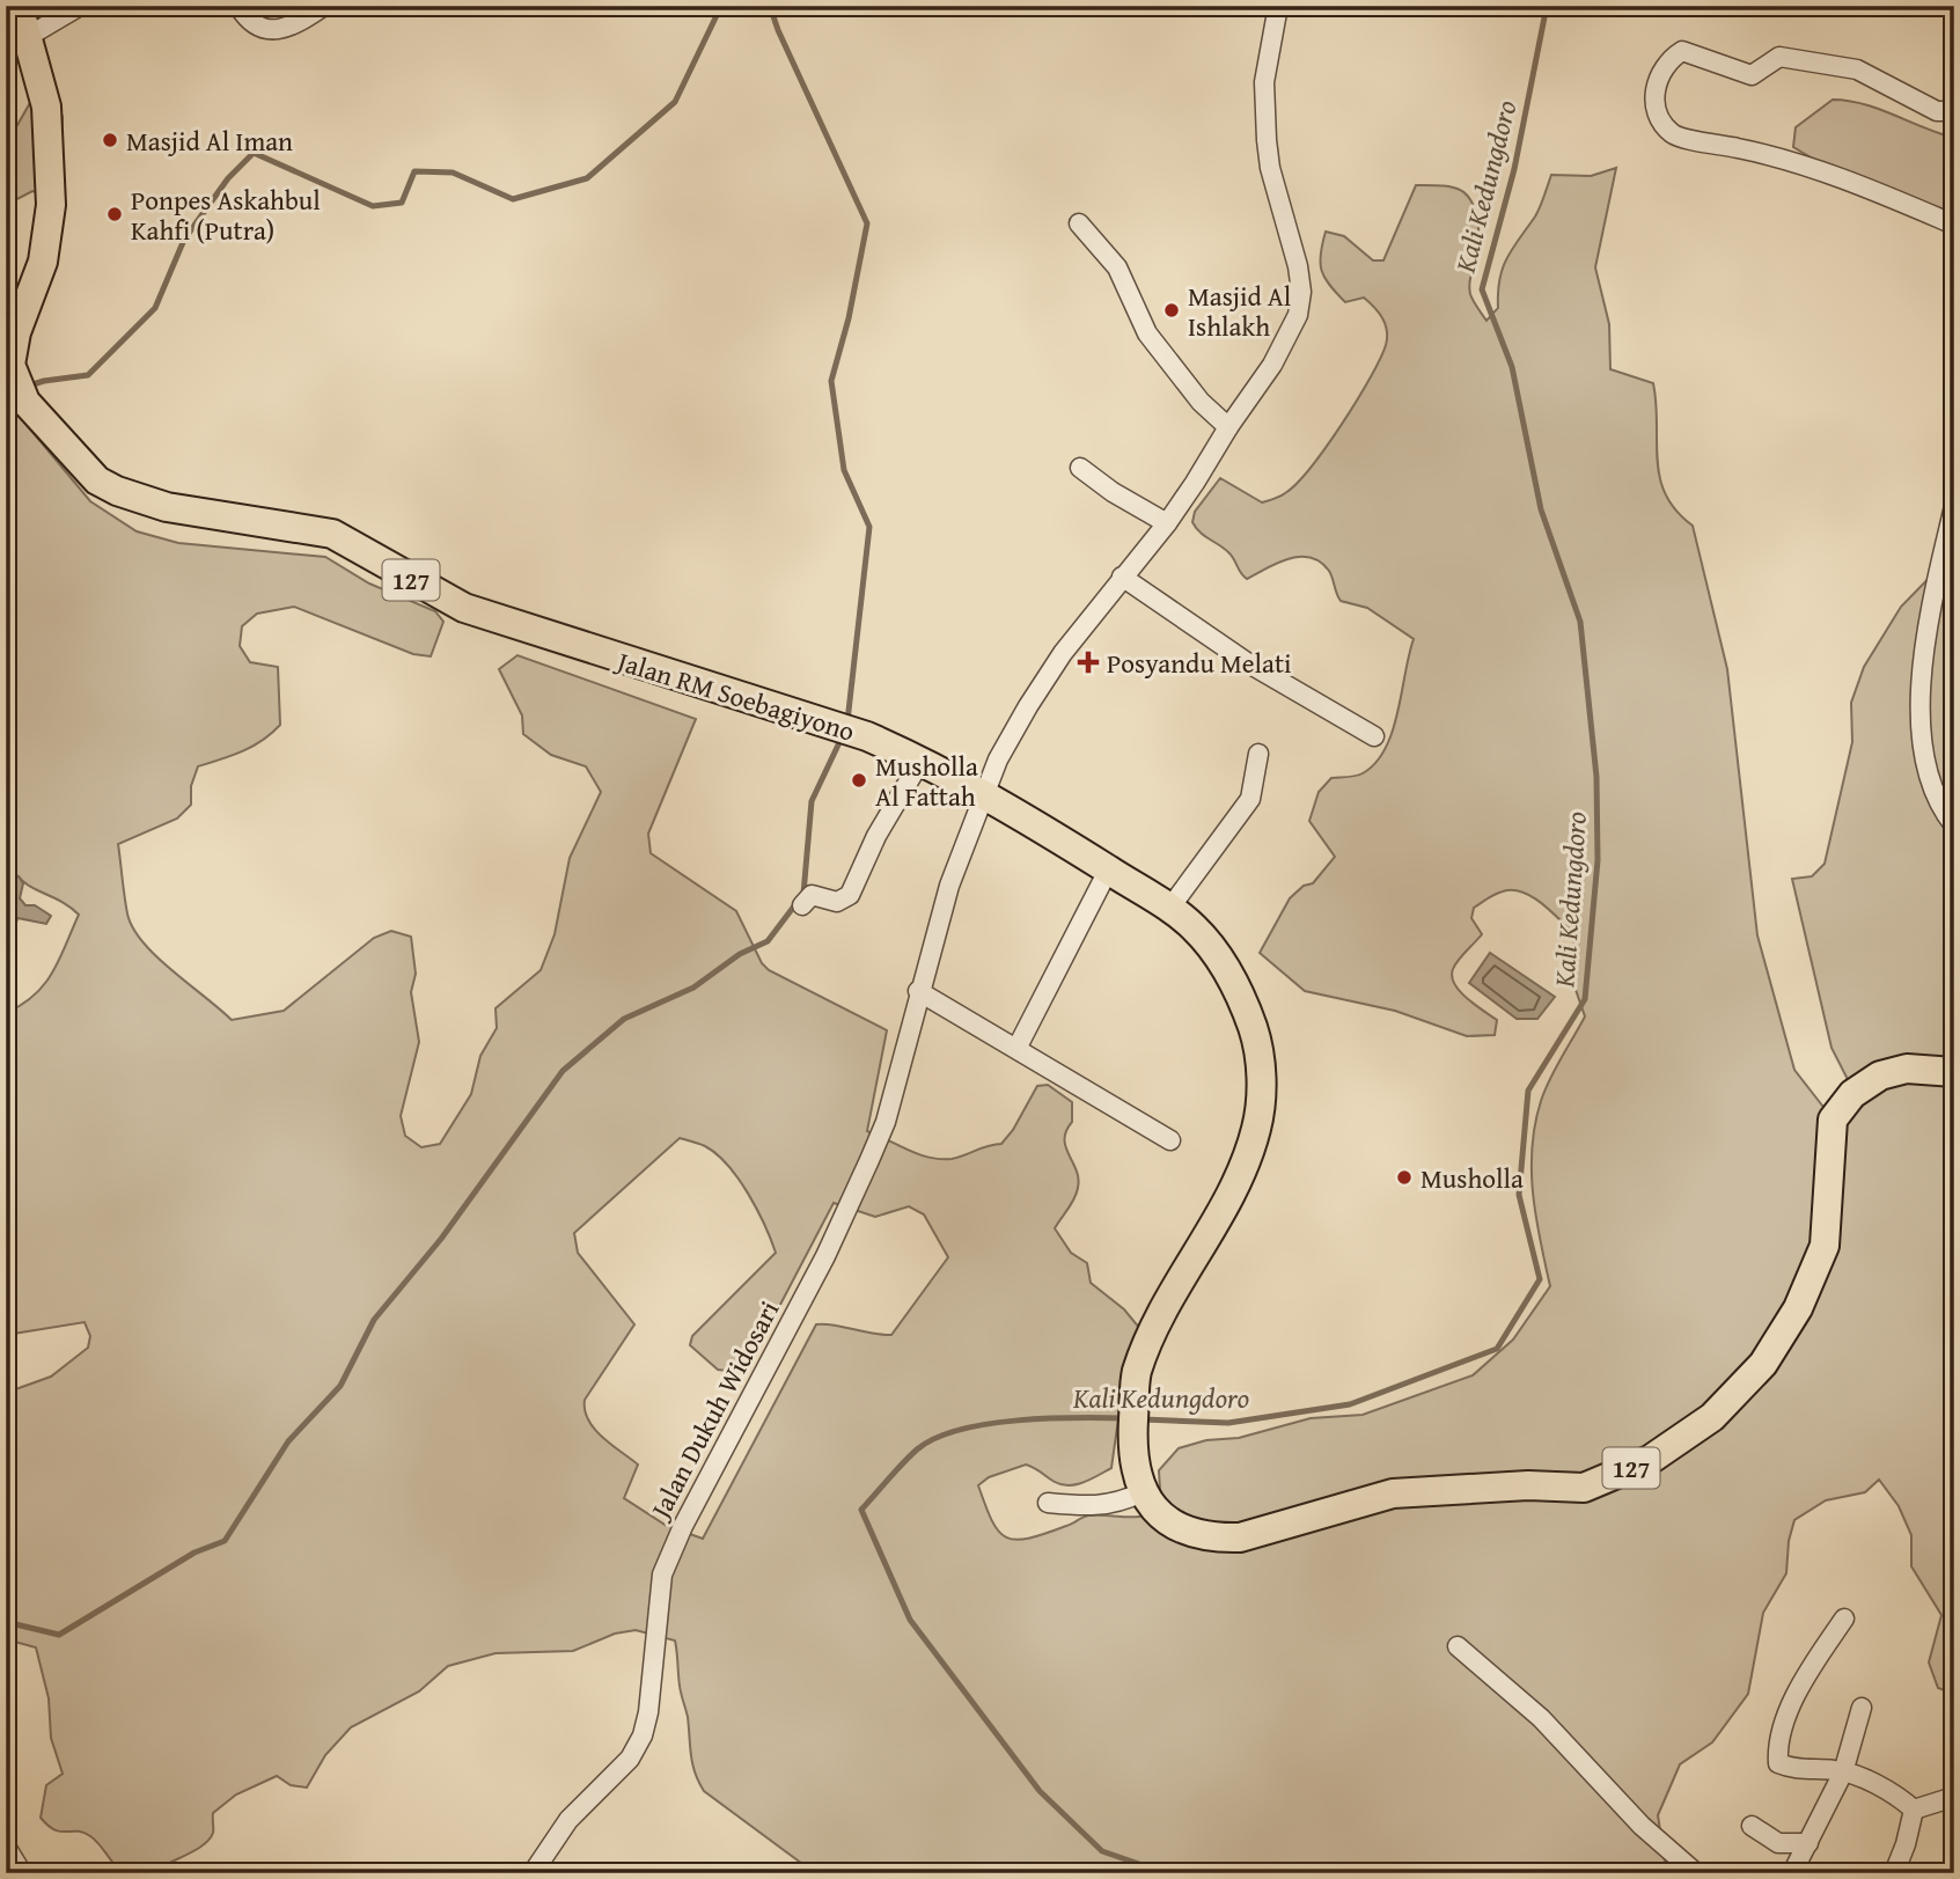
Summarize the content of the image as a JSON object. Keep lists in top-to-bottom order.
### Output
{
  "streets": {
    "main road": ["127", "Jalan RM Soebagiyono"],
    "street": ["Jalan Dukuh Widosari"]
  },
  "crossings": [
    ["127", "Jalan RM Soebagiyono"],
    ["Jalan RM Soebagiyono", "Jalan Dukuh Widosari"]
  ],
  "water": ["Kali Kedungdoro"],
  "places": {
    "other": [
      "Masjid Al Iman",
      "Ponpes Askahbul Kahfi (Putra)",
      "Masjid Al Ishlakh",
      "Musholla Al Fattah",
      "Musholla"
    ],
    "health": ["Posyandu Melati"]
  }
}
